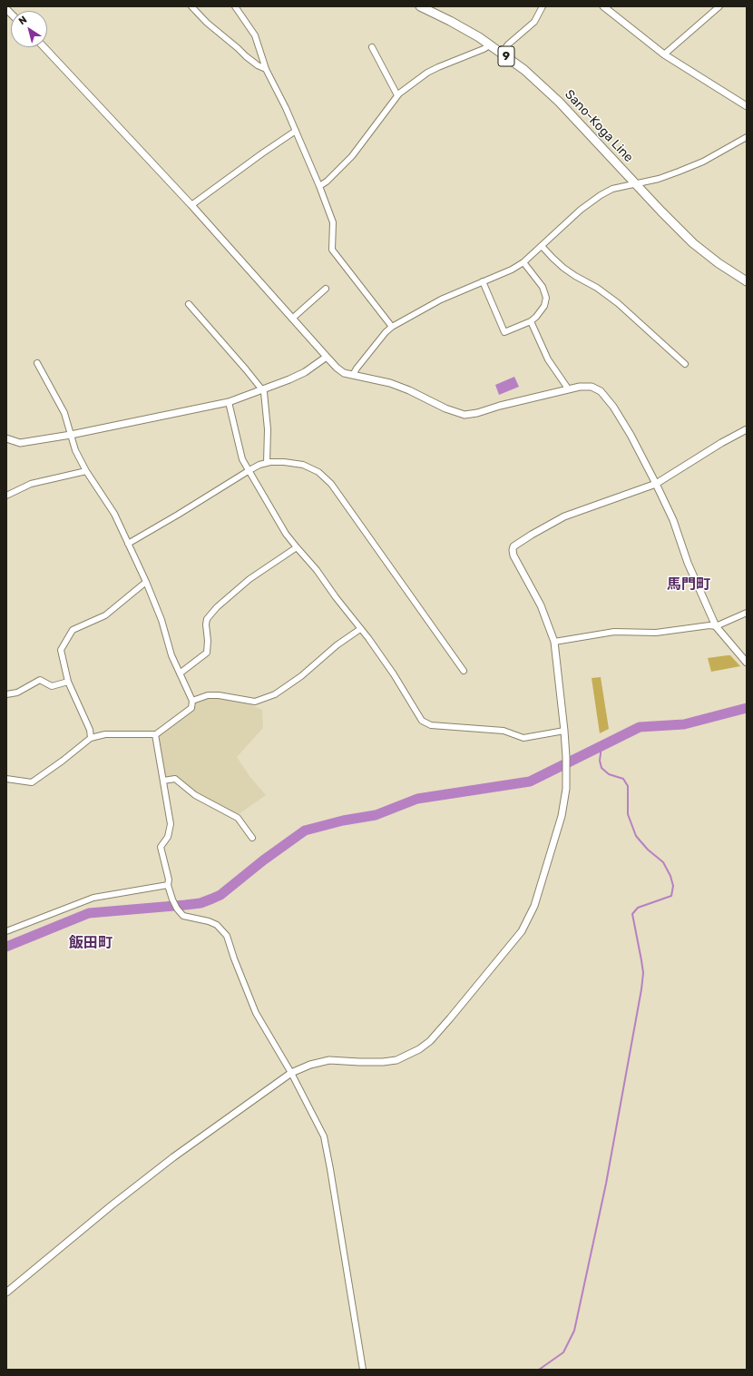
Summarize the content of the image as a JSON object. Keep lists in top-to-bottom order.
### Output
{
  "streets": {
    "main road": ["9", "Sano-Koga Line"]
  },
  "districts": ["馬門町", "飯田町"],
  "north": "top left"
}
